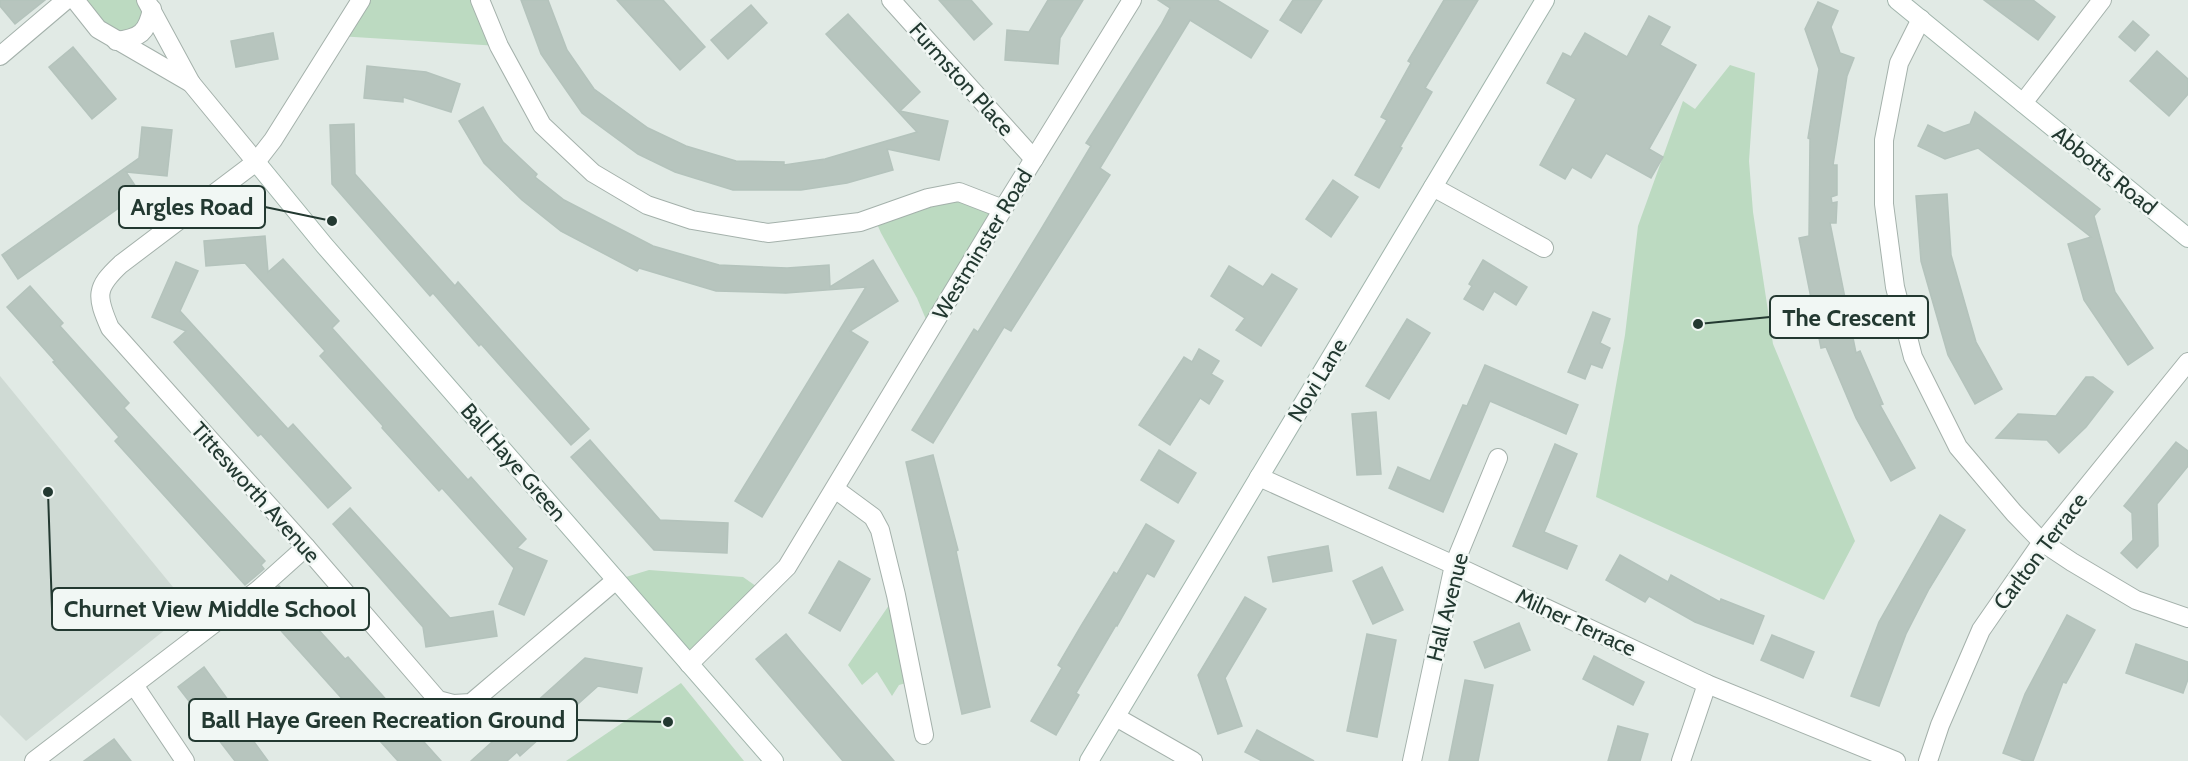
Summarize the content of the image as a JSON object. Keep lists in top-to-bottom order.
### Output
{
  "streets": {
    "street": [
      "Furmston Place",
      "Abbotts Road",
      "Westminster Road",
      "Novi Lane",
      "Ball Haye Green",
      "Tittesworth Avenue",
      "Carlton Terrace",
      "Hall Avenue",
      "Milner Terrace"
    ]
  },
  "crossings": [
    ["Furmston Place", "Westminster Road"],
    ["Westminster Road", "Ball Haye Green"],
    ["Novi Lane", "Milner Terrace"],
    ["Ball Haye Green", "Tittesworth Avenue"],
    ["Hall Avenue", "Milner Terrace"]
  ],
  "places": [
    "Argles Road",
    "The Crescent",
    "Churnet View Middle School",
    "Ball Haye Green Recreation Ground"
  ]
}
